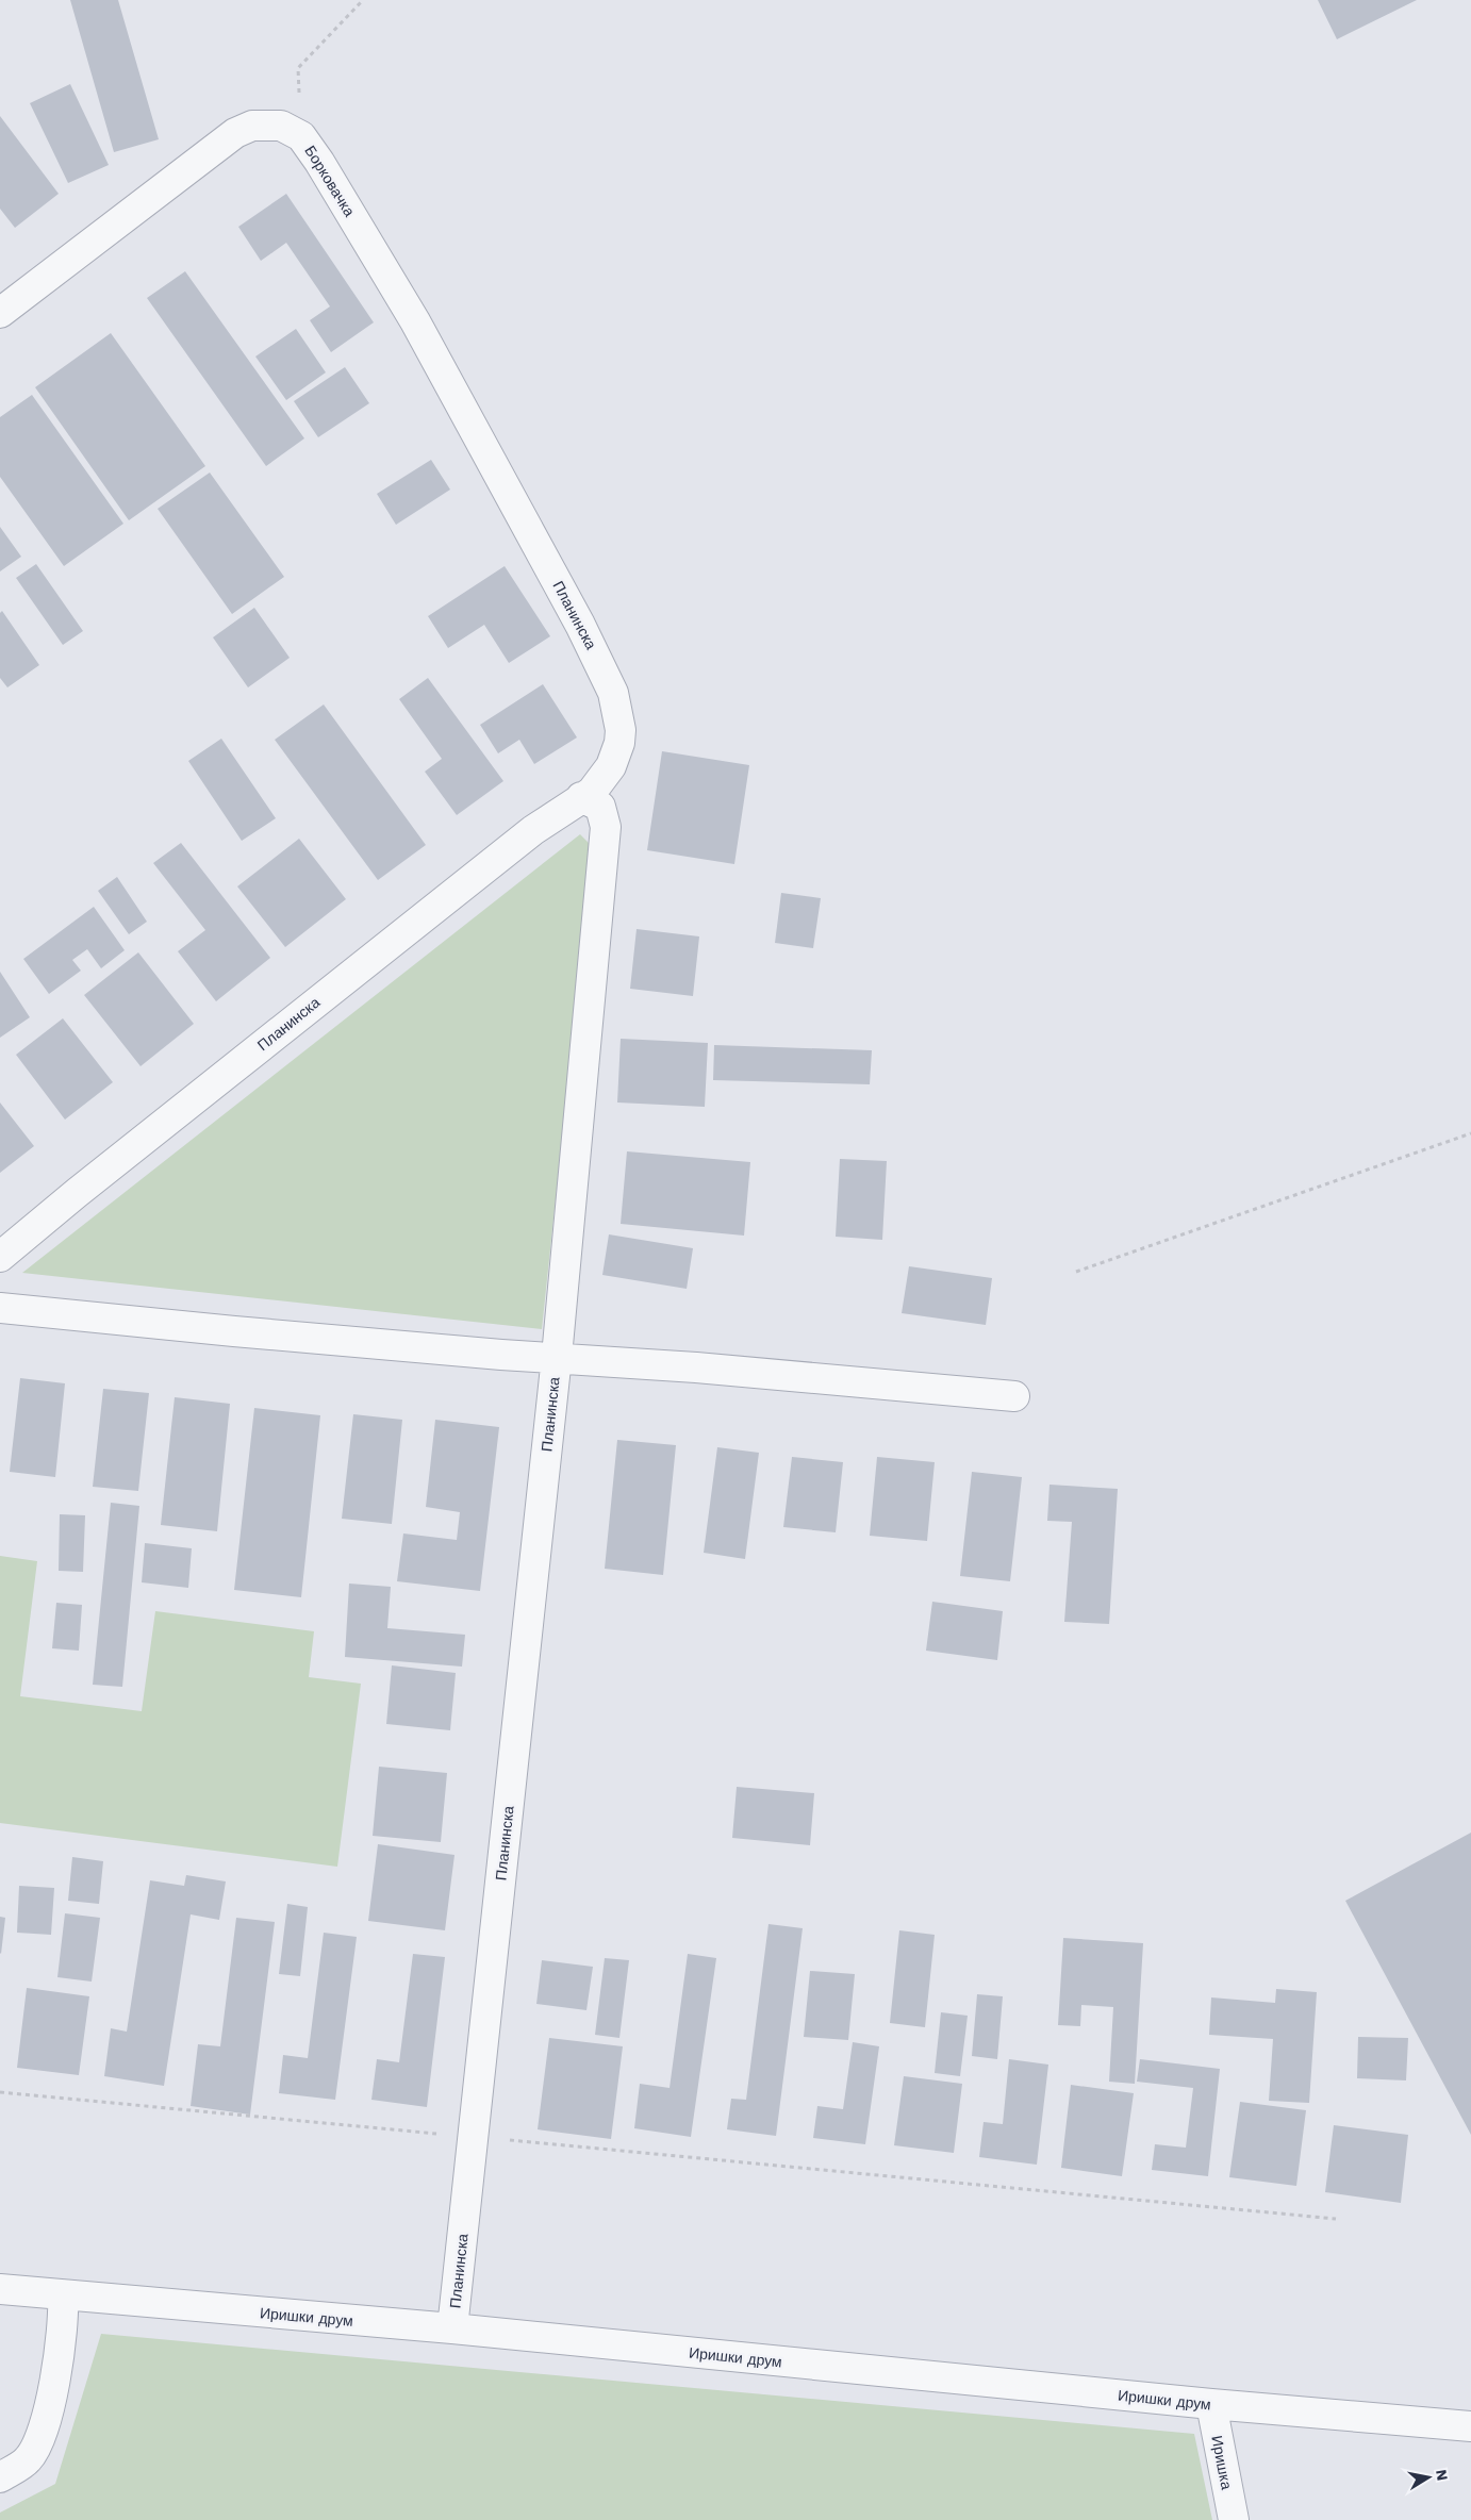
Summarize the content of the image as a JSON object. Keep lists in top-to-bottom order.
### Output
{
  "streets": {
    "street": [
      "Борковачка",
      "Планинска",
      "Иришки друм",
      "Иришка"
    ]
  },
  "crossings": [
    ["Борковачка", "Планинска"],
    ["Планинска", "Иришки друм"],
    ["Иришки друм", "Иришка"]
  ],
  "north": "right"
}
